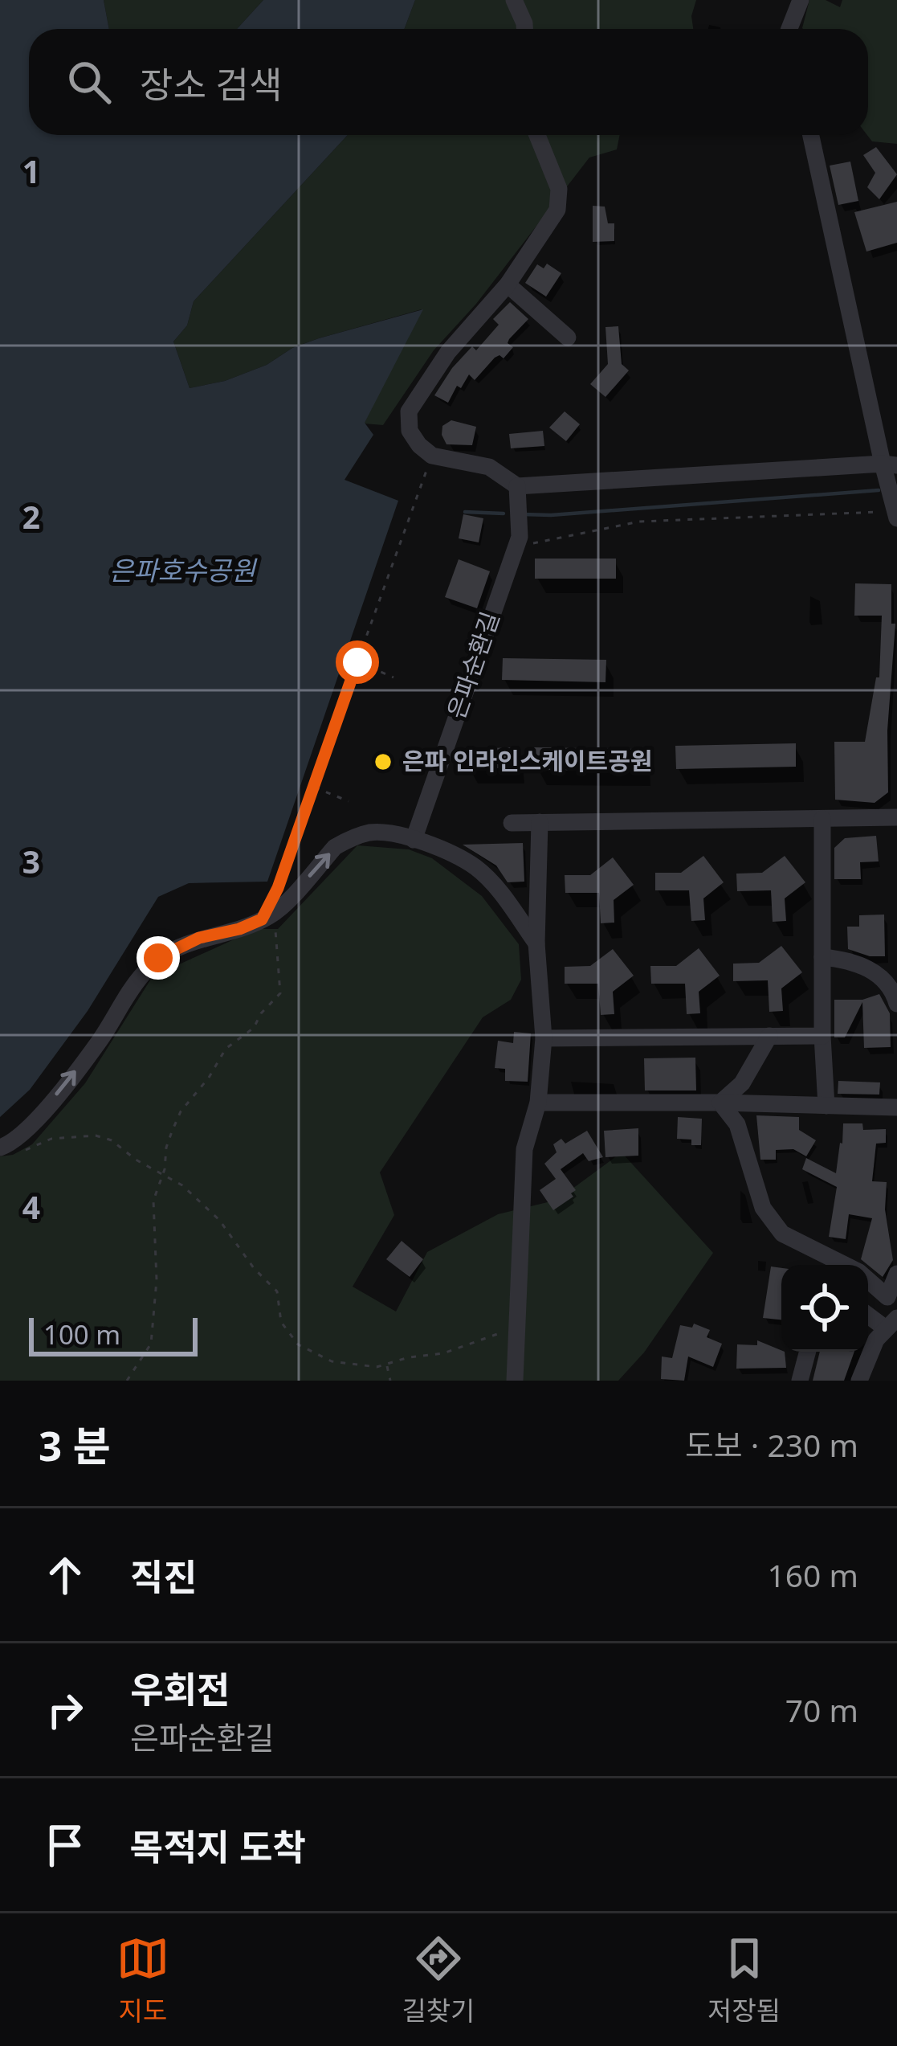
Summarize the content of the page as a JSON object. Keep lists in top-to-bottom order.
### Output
{
  "streets": {
    "street": ["은파순환길"]
  },
  "water": ["은파호수공원"],
  "places": ["은파 인라인스케이트공원"],
  "scale_bar": "100 m",
  "page": {
    "search": "장소 검색",
    "scale": "100 m",
    "heading": ["3 분", "도보 · 230 m"],
    "list": [
      ["직진", "160 m"],
      ["우회전", "은파순환길", "70 m"],
      "목적지 도착"
    ],
    "nav": ["지도", "길찾기", "저장됨"]
  },
  "grid": {
    "rows": [
      "1",
      "2",
      "3",
      "4"
    ]
  }
}
